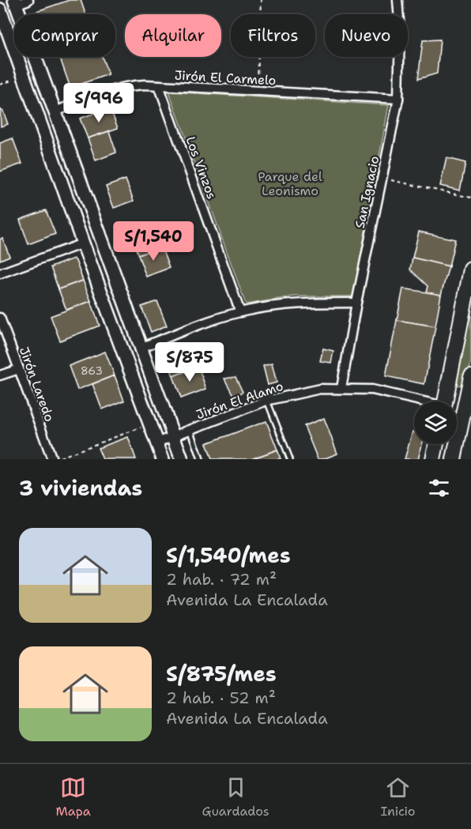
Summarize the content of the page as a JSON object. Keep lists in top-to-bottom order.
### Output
{
  "streets": {
    "street": [
      "Jirón El Carmelo",
      "Los Vinzos",
      "San Ignacio",
      "Jirón Laredo",
      "Jirón El Alamo"
    ]
  },
  "crossings": [
    ["Jirón El Carmelo", "Los Vinzos"],
    ["Jirón El Carmelo", "San Ignacio"],
    ["San Ignacio", "Jirón El Alamo"]
  ],
  "parks": ["Parque del Leonismo"],
  "house_numbers": ["863"],
  "page": {
    "chip": [
      "Comprar",
      "Alquilar",
      "Filtros",
      "Nuevo"
    ],
    "price": ["S/996", "S/1,540", "S/875"],
    "heading": "3 viviendas",
    "list": [
      {
        "name": "S/1,540/mes",
        "note": "2 hab. · 72 m² · Avenida La Encalada"
      },
      {
        "name": "S/875/mes",
        "note": "2 hab. · 52 m² · Avenida La Encalada"
      }
    ],
    "tabs": ["Mapa", "Guardados", "Inicio"]
  }
}
